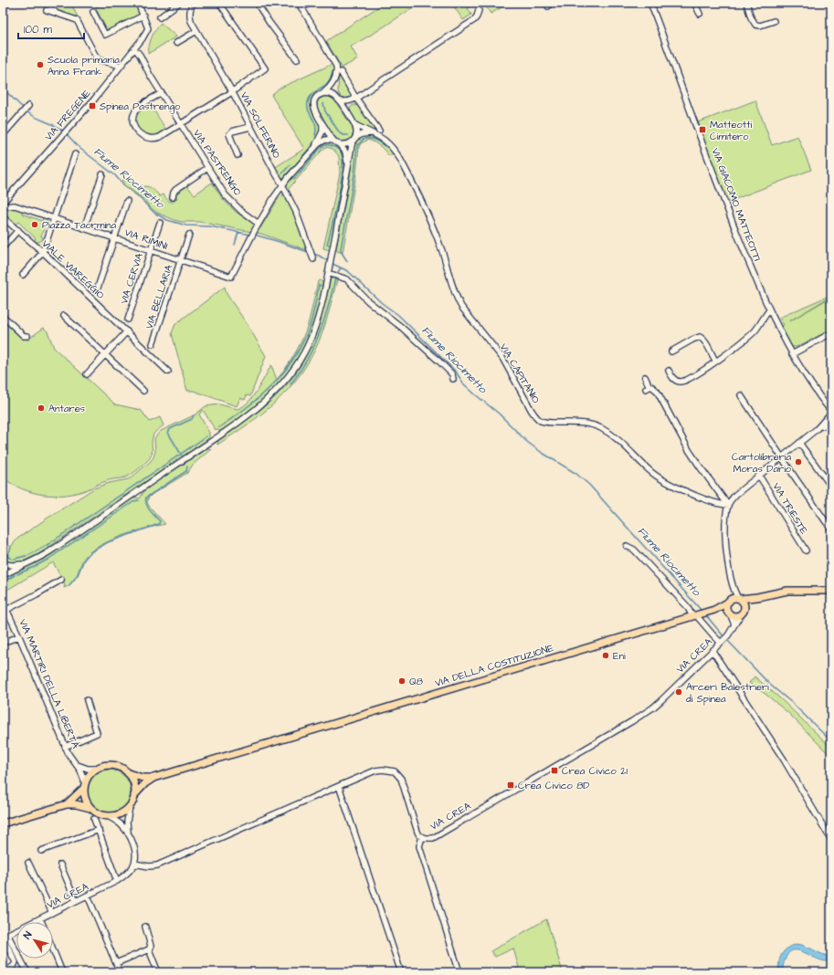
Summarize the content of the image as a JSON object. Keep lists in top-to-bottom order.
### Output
{
  "streets": {
    "main road": ["VIA DELLA COSTITUZIONE"],
    "street": [
      "VIA FREGENE",
      "VIA SOLFERINO",
      "VIA PASTRENGO",
      "VIA GIACOMO MATTEOTTI",
      "VIA RIMINI",
      "VIALE VIAREGGIO",
      "VIA CERVIA",
      "VIA BELLARIA",
      "VIA CAPITANIO",
      "VIA TRIESTE",
      "VIA CREA",
      "VIA MARTIRI DELLA LIBERTÀ"
    ]
  },
  "crossings": [
    ["VIA FREGENE", "VIA PASTRENGO"],
    ["VIA SOLFERINO", "VIA PASTRENGO"],
    ["VIA PASTRENGO", "VIA RIMINI"],
    ["VIA RIMINI", "VIA CERVIA"],
    ["VIA RIMINI", "VIA BELLARIA"],
    ["VIA CREA", "VIA DELLA COSTITUZIONE"],
    ["VIA DELLA COSTITUZIONE", "VIA MARTIRI DELLA LIBERTÀ"]
  ],
  "water": ["Fiume Riocimetto"],
  "places": {
    "other": [
      "Scuola primaria Anna Frank",
      "Piazza Taormina",
      "Antares",
      "Cartolibreria Moras Dario",
      "Eni",
      "Q8",
      "Arceri Balestrieri di Spinea"
    ],
    "transit": [
      "Spinea Pastrengo",
      "Matteotti Cimitero",
      "Crea Civico 21",
      "Crea Civico 8D"
    ]
  },
  "scale_bar": "100 m",
  "north": "top left"
}
